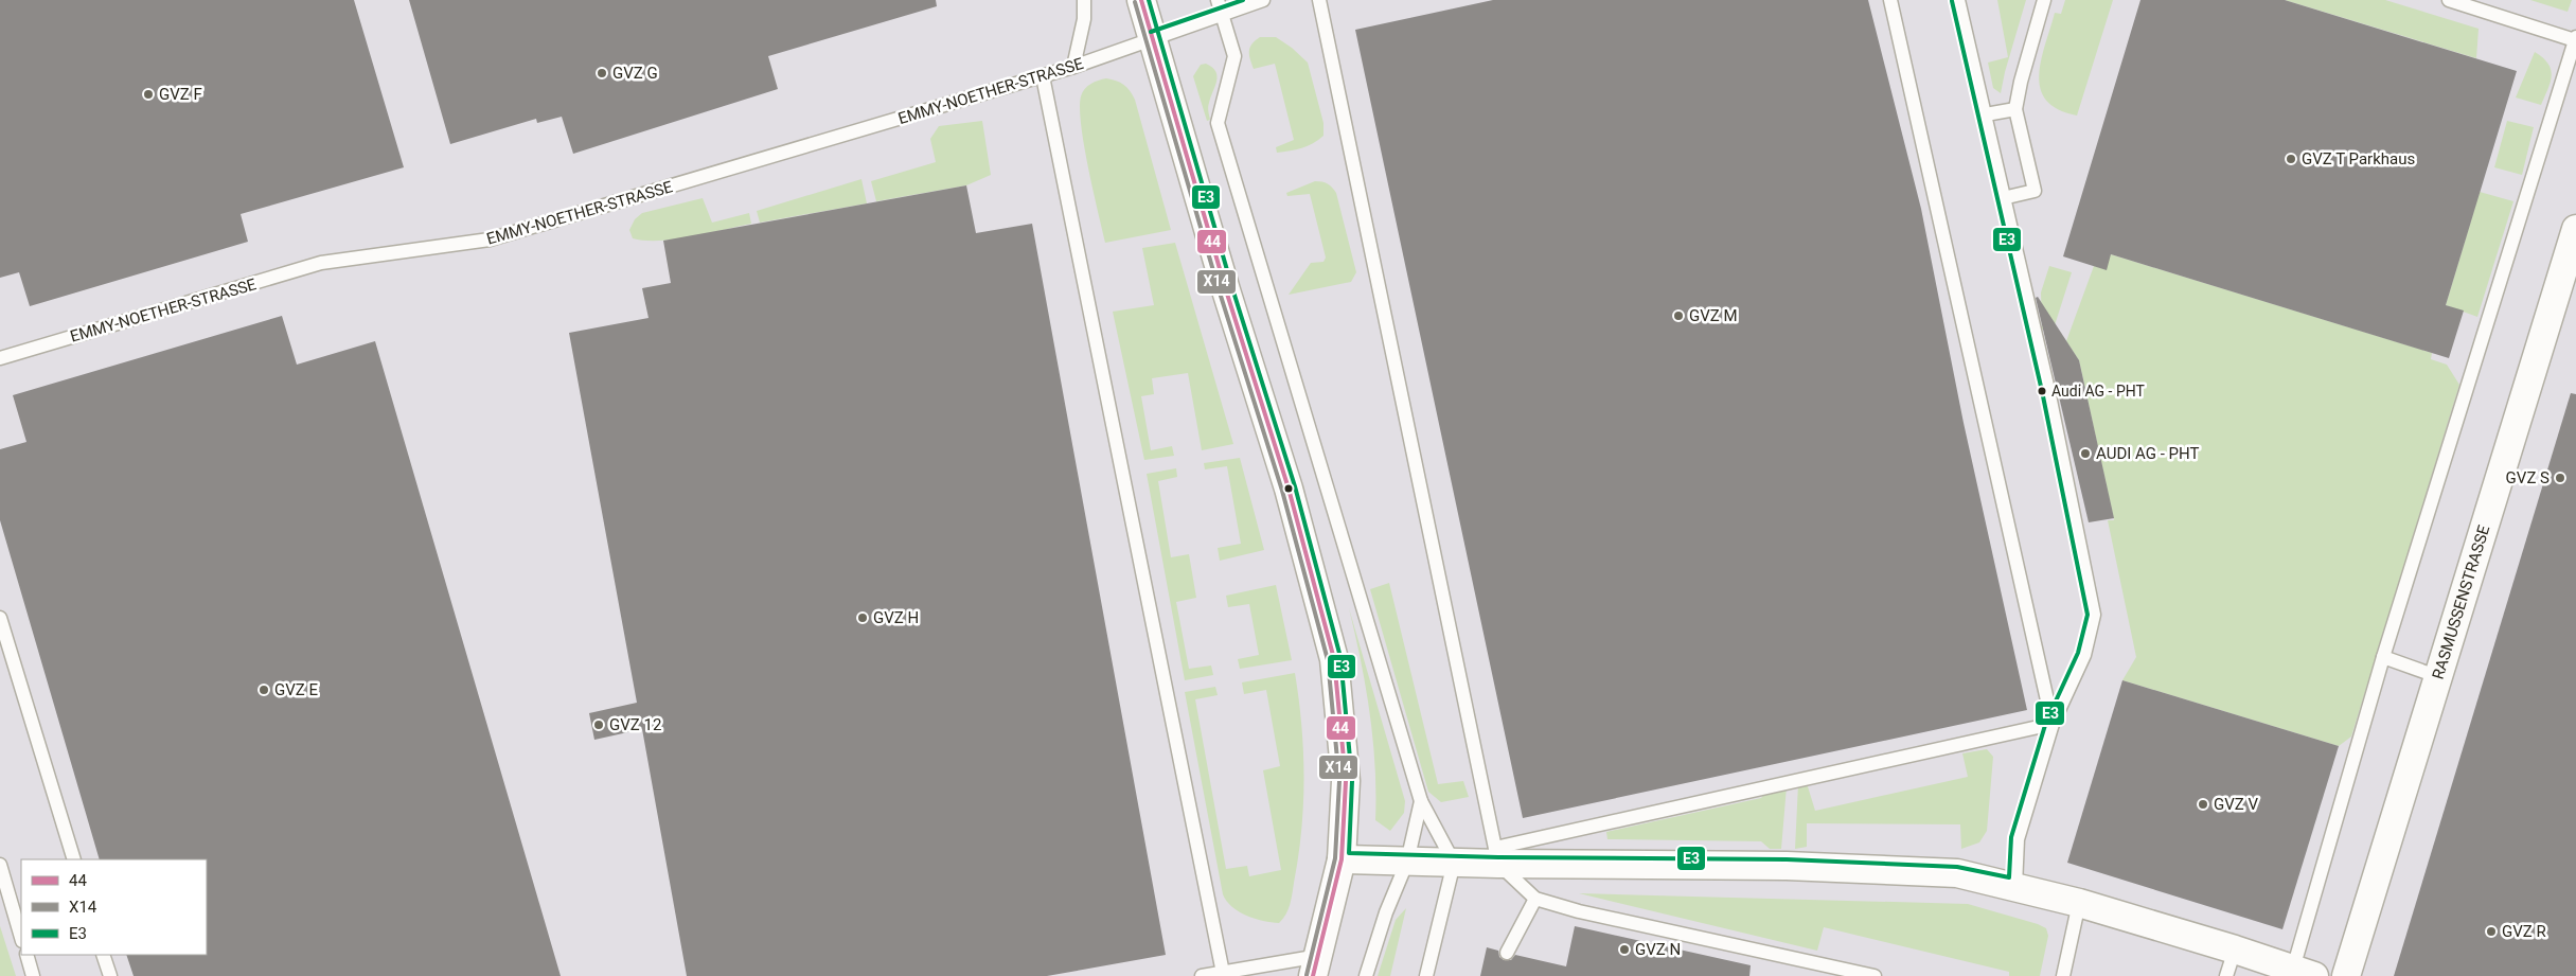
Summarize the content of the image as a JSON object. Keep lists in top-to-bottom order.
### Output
{
  "streets": {
    "street": ["RASMUSSENSTRASSE"],
    "lane": ["EMMY-NOETHER-STRASSE"]
  },
  "places": [
    "GVZ G",
    "GVZ F",
    "GVZ T Parkhaus",
    "GVZ M",
    "Audi AG - PHT",
    "AUDI AG - PHT",
    "GVZ S",
    "GVZ H",
    "GVZ E",
    "GVZ 12",
    "GVZ V",
    "GVZ R",
    "GVZ N"
  ],
  "lines": ["transit line 44", "transit line E3", "transit line X14"],
  "legend": ["44", "X14", "E3"]
}
